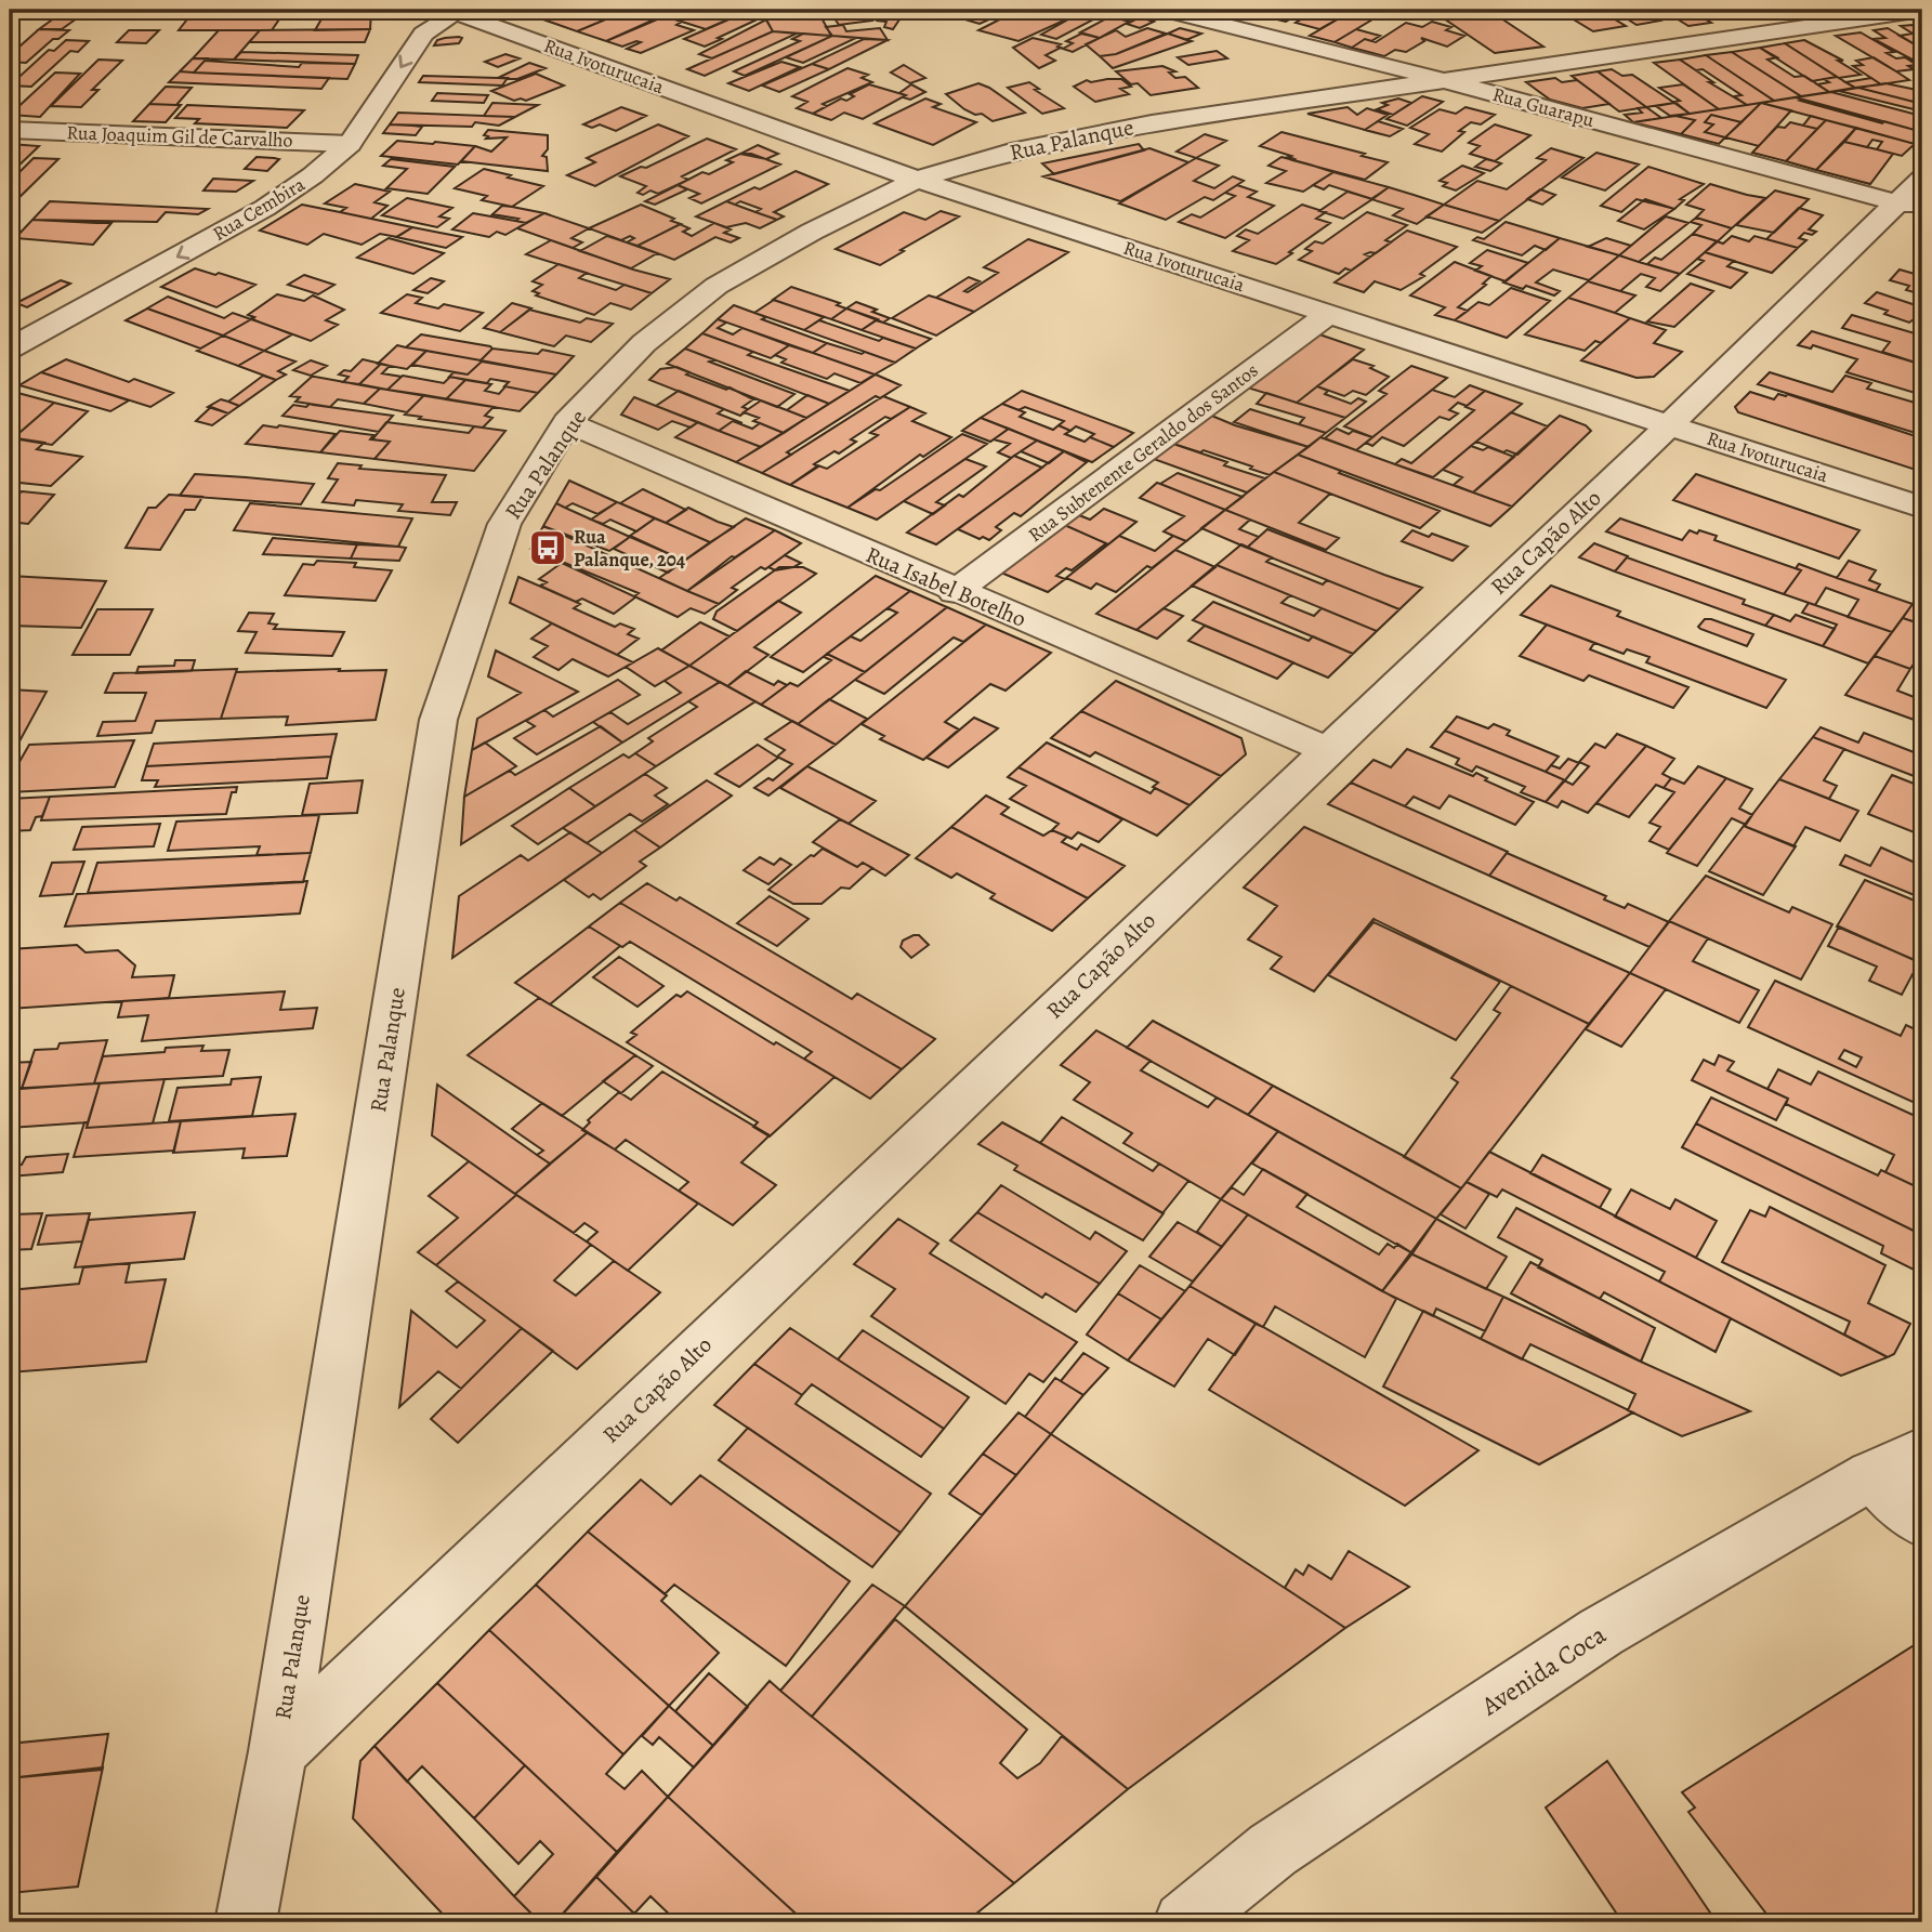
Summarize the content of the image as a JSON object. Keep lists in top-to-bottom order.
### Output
{
  "streets": {
    "street": [
      "Rua Ivoturucaia",
      "Rua Guarapu",
      "Rua Joaquim Gil de Carvalho",
      "Rua Palanque",
      "Rua Cembira",
      "Rua Subtenente Geraldo dos Santos",
      "Rua Capão Alto",
      "Rua Isabel Botelho",
      "Avenida Coca"
    ]
  },
  "crossings": [
    ["Rua Ivoturucaia", "Rua Palanque"],
    ["Rua Ivoturucaia", "Rua Cembira"],
    ["Rua Ivoturucaia", "Rua Subtenente Geraldo dos Santos"],
    ["Rua Ivoturucaia", "Rua Capão Alto"],
    ["Rua Guarapu", "Rua Palanque"],
    ["Rua Guarapu", "Rua Capão Alto"],
    ["Rua Joaquim Gil de Carvalho", "Rua Cembira"],
    ["Rua Palanque", "Rua Capão Alto"],
    ["Rua Palanque", "Rua Isabel Botelho"],
    ["Rua Subtenente Geraldo dos Santos", "Rua Isabel Botelho"],
    ["Rua Capão Alto", "Rua Isabel Botelho"]
  ],
  "one_way": ["Rua Cembira"],
  "places": {
    "bus stop": ["Rua Palanque, 204"]
  }
}
